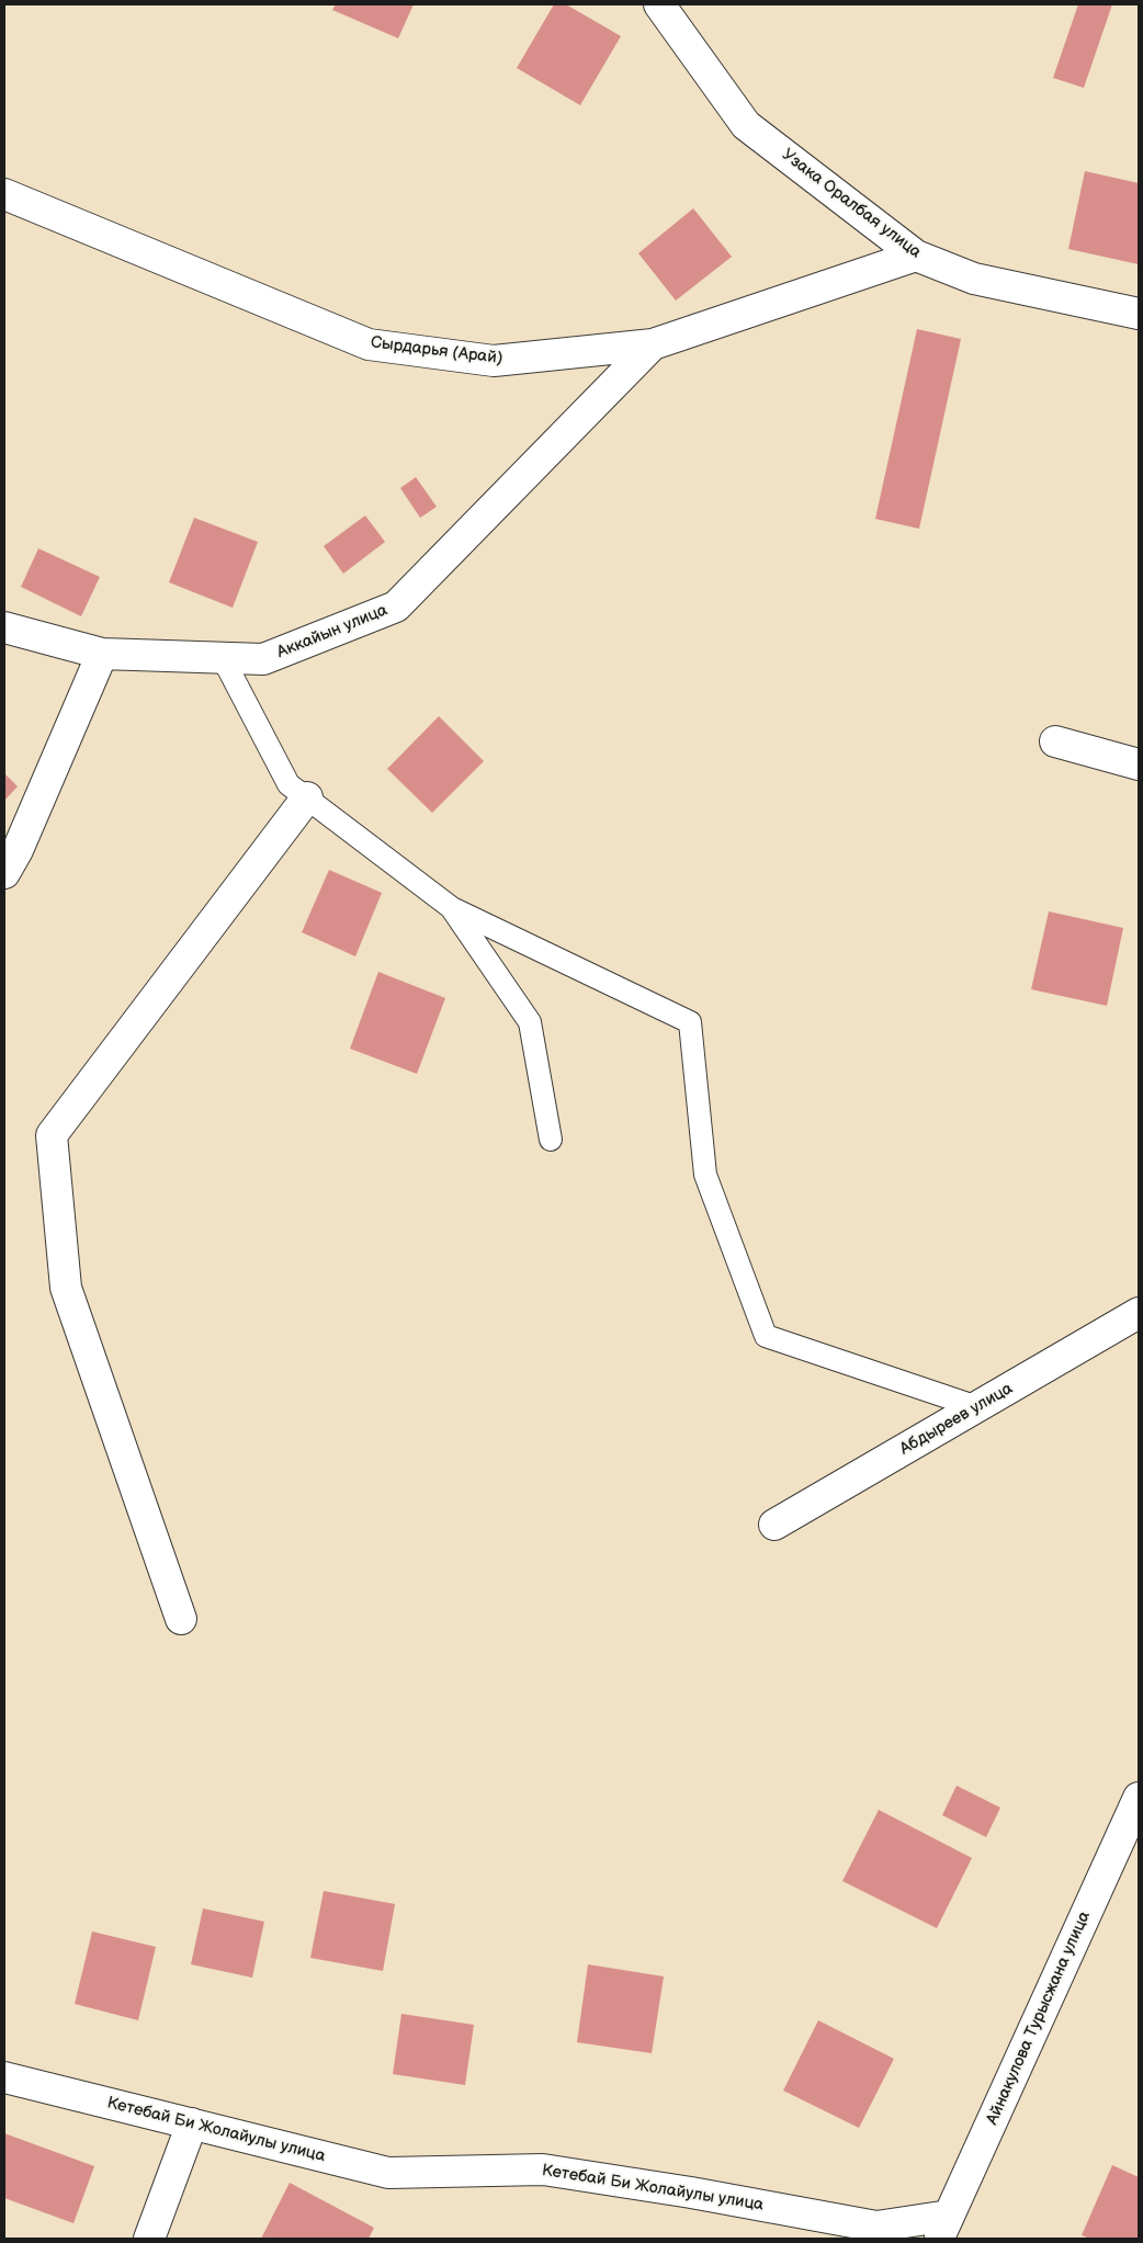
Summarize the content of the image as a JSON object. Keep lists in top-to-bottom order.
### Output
{
  "streets": {
    "street": [
      "Узака Оралбая улица",
      "Сырдарья (Арай)",
      "Аккайын улица",
      "Абдыреев улица",
      "Айнакулова Турысжана улица",
      "Кетебай Би Жолайулы улица"
    ]
  },
  "crossings": [
    ["Узака Оралбая улица", "Сырдарья (Арай)"],
    ["Сырдарья (Арай)", "Аккайын улица"],
    ["Айнакулова Турысжана улица", "Кетебай Би Жолайулы улица"]
  ]
}
